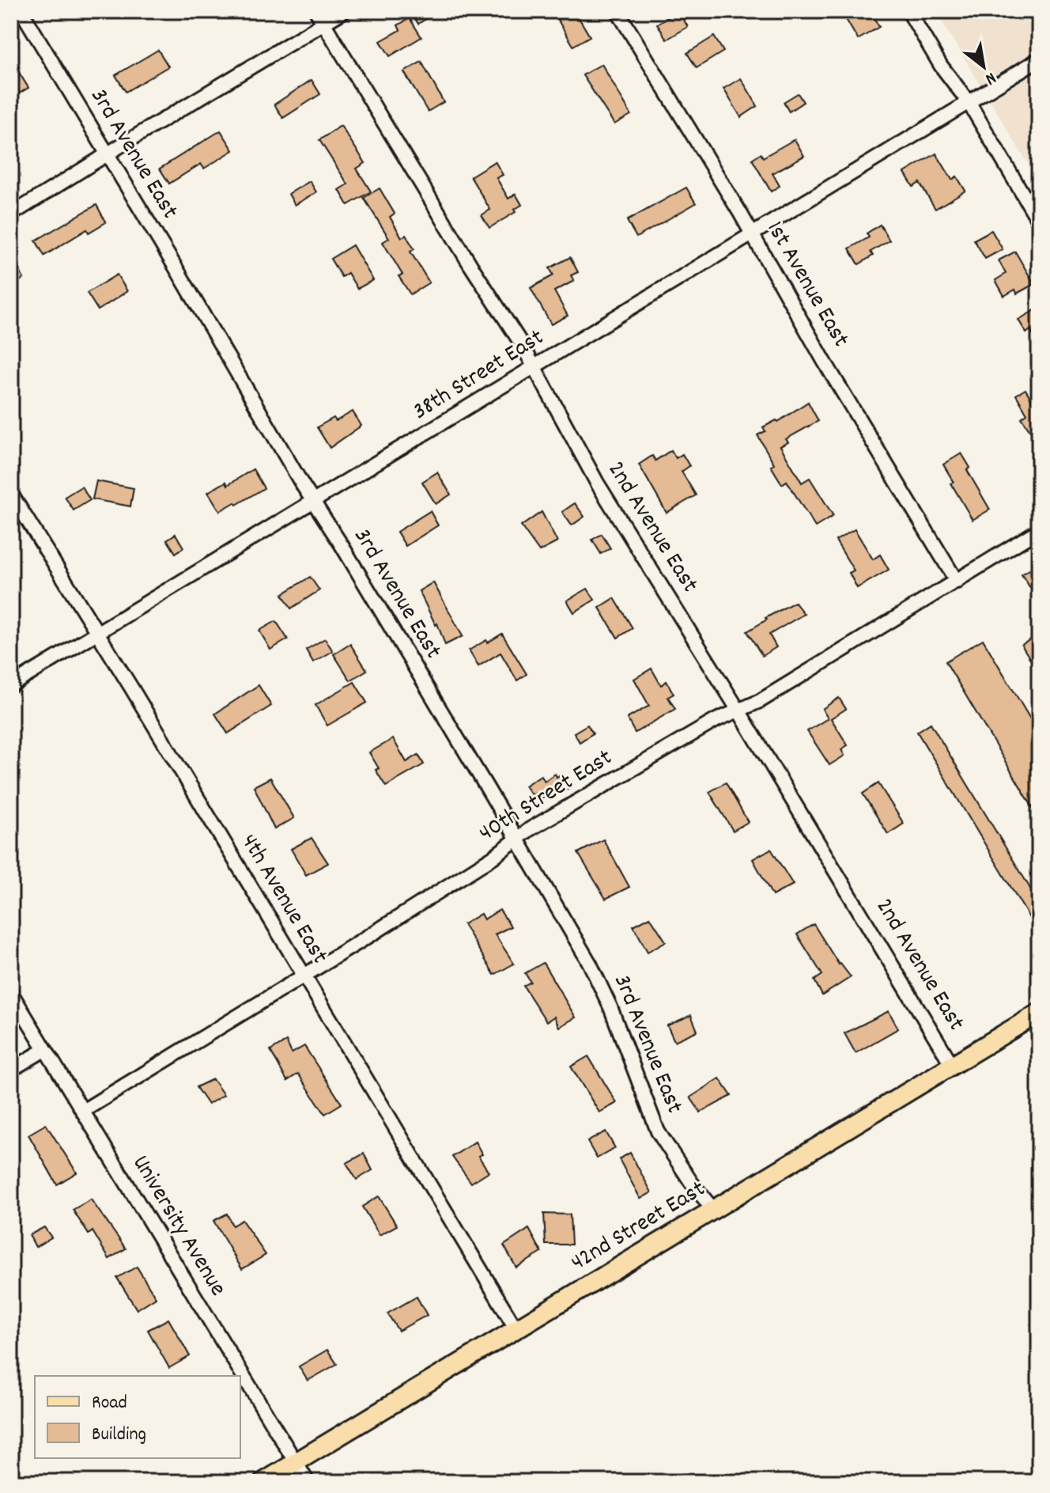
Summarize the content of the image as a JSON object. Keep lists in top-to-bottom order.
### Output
{
  "streets": {
    "main road": ["42nd Street East"],
    "street": [
      "3rd Avenue East",
      "1st Avenue East",
      "38th Street East",
      "2nd Avenue East",
      "40th Street East",
      "4th Avenue East",
      "University Avenue"
    ]
  },
  "crossings": [
    ["3rd Avenue East", "38th Street East"],
    ["3rd Avenue East", "40th Street East"],
    ["3rd Avenue East", "42nd Street East"],
    ["1st Avenue East", "38th Street East"],
    ["1st Avenue East", "40th Street East"],
    ["38th Street East", "2nd Avenue East"],
    ["38th Street East", "4th Avenue East"],
    ["2nd Avenue East", "40th Street East"],
    ["2nd Avenue East", "42nd Street East"],
    ["40th Street East", "4th Avenue East"],
    ["40th Street East", "University Avenue"],
    ["4th Avenue East", "42nd Street East"],
    ["University Avenue", "42nd Street East"]
  ],
  "legend": ["Road", "Building"],
  "north": "bottom right"
}
